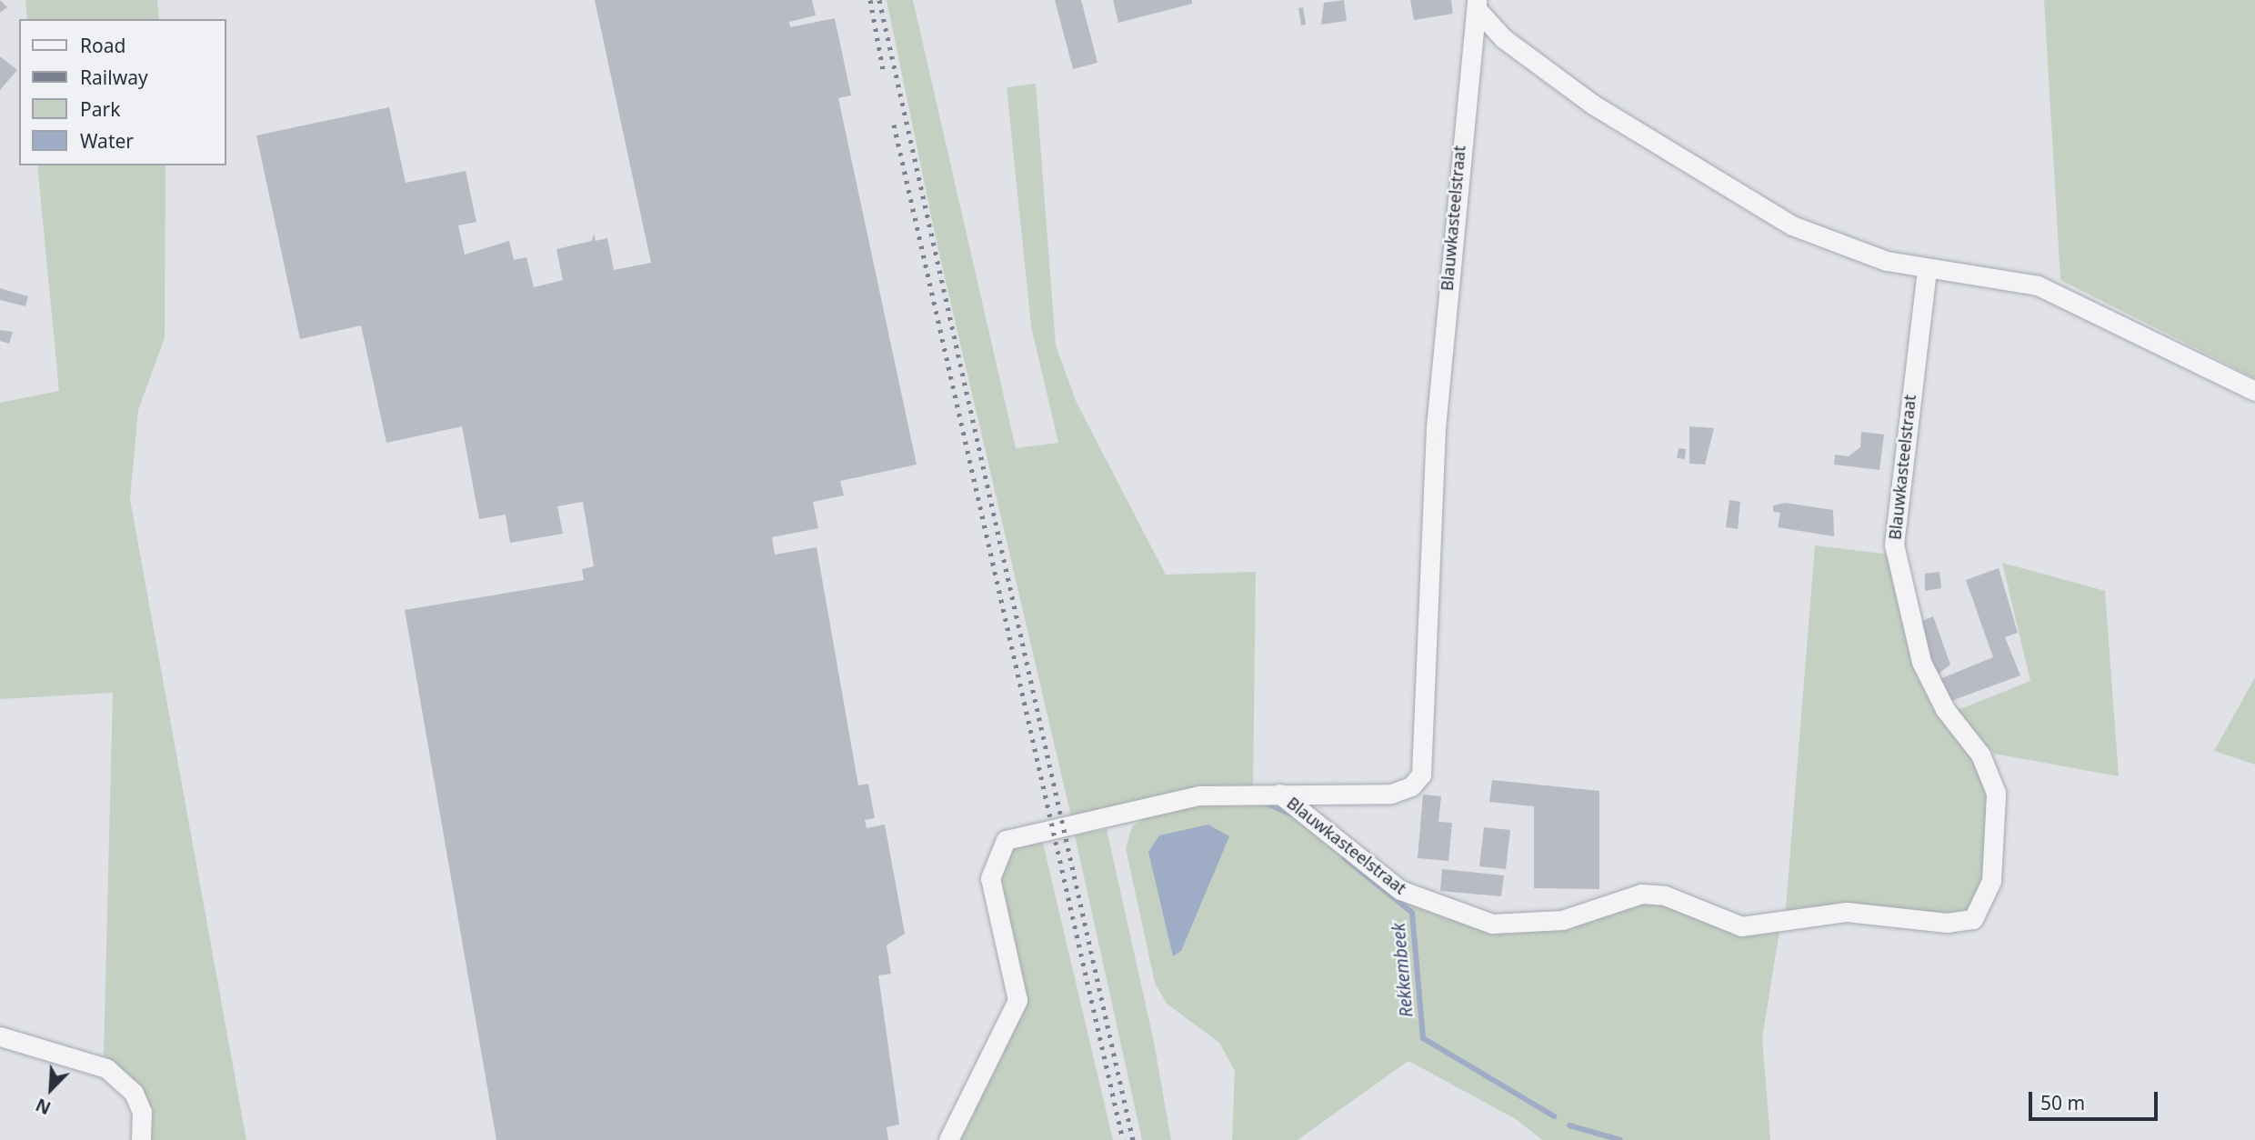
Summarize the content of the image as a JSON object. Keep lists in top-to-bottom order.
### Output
{
  "streets": {
    "street": ["Blauwkasteelstraat"]
  },
  "water": ["Rekkembeek"],
  "legend": [
    "Road",
    "Railway",
    "Park",
    "Water"
  ],
  "scale_bar": "50 m",
  "north": "bottom left"
}
